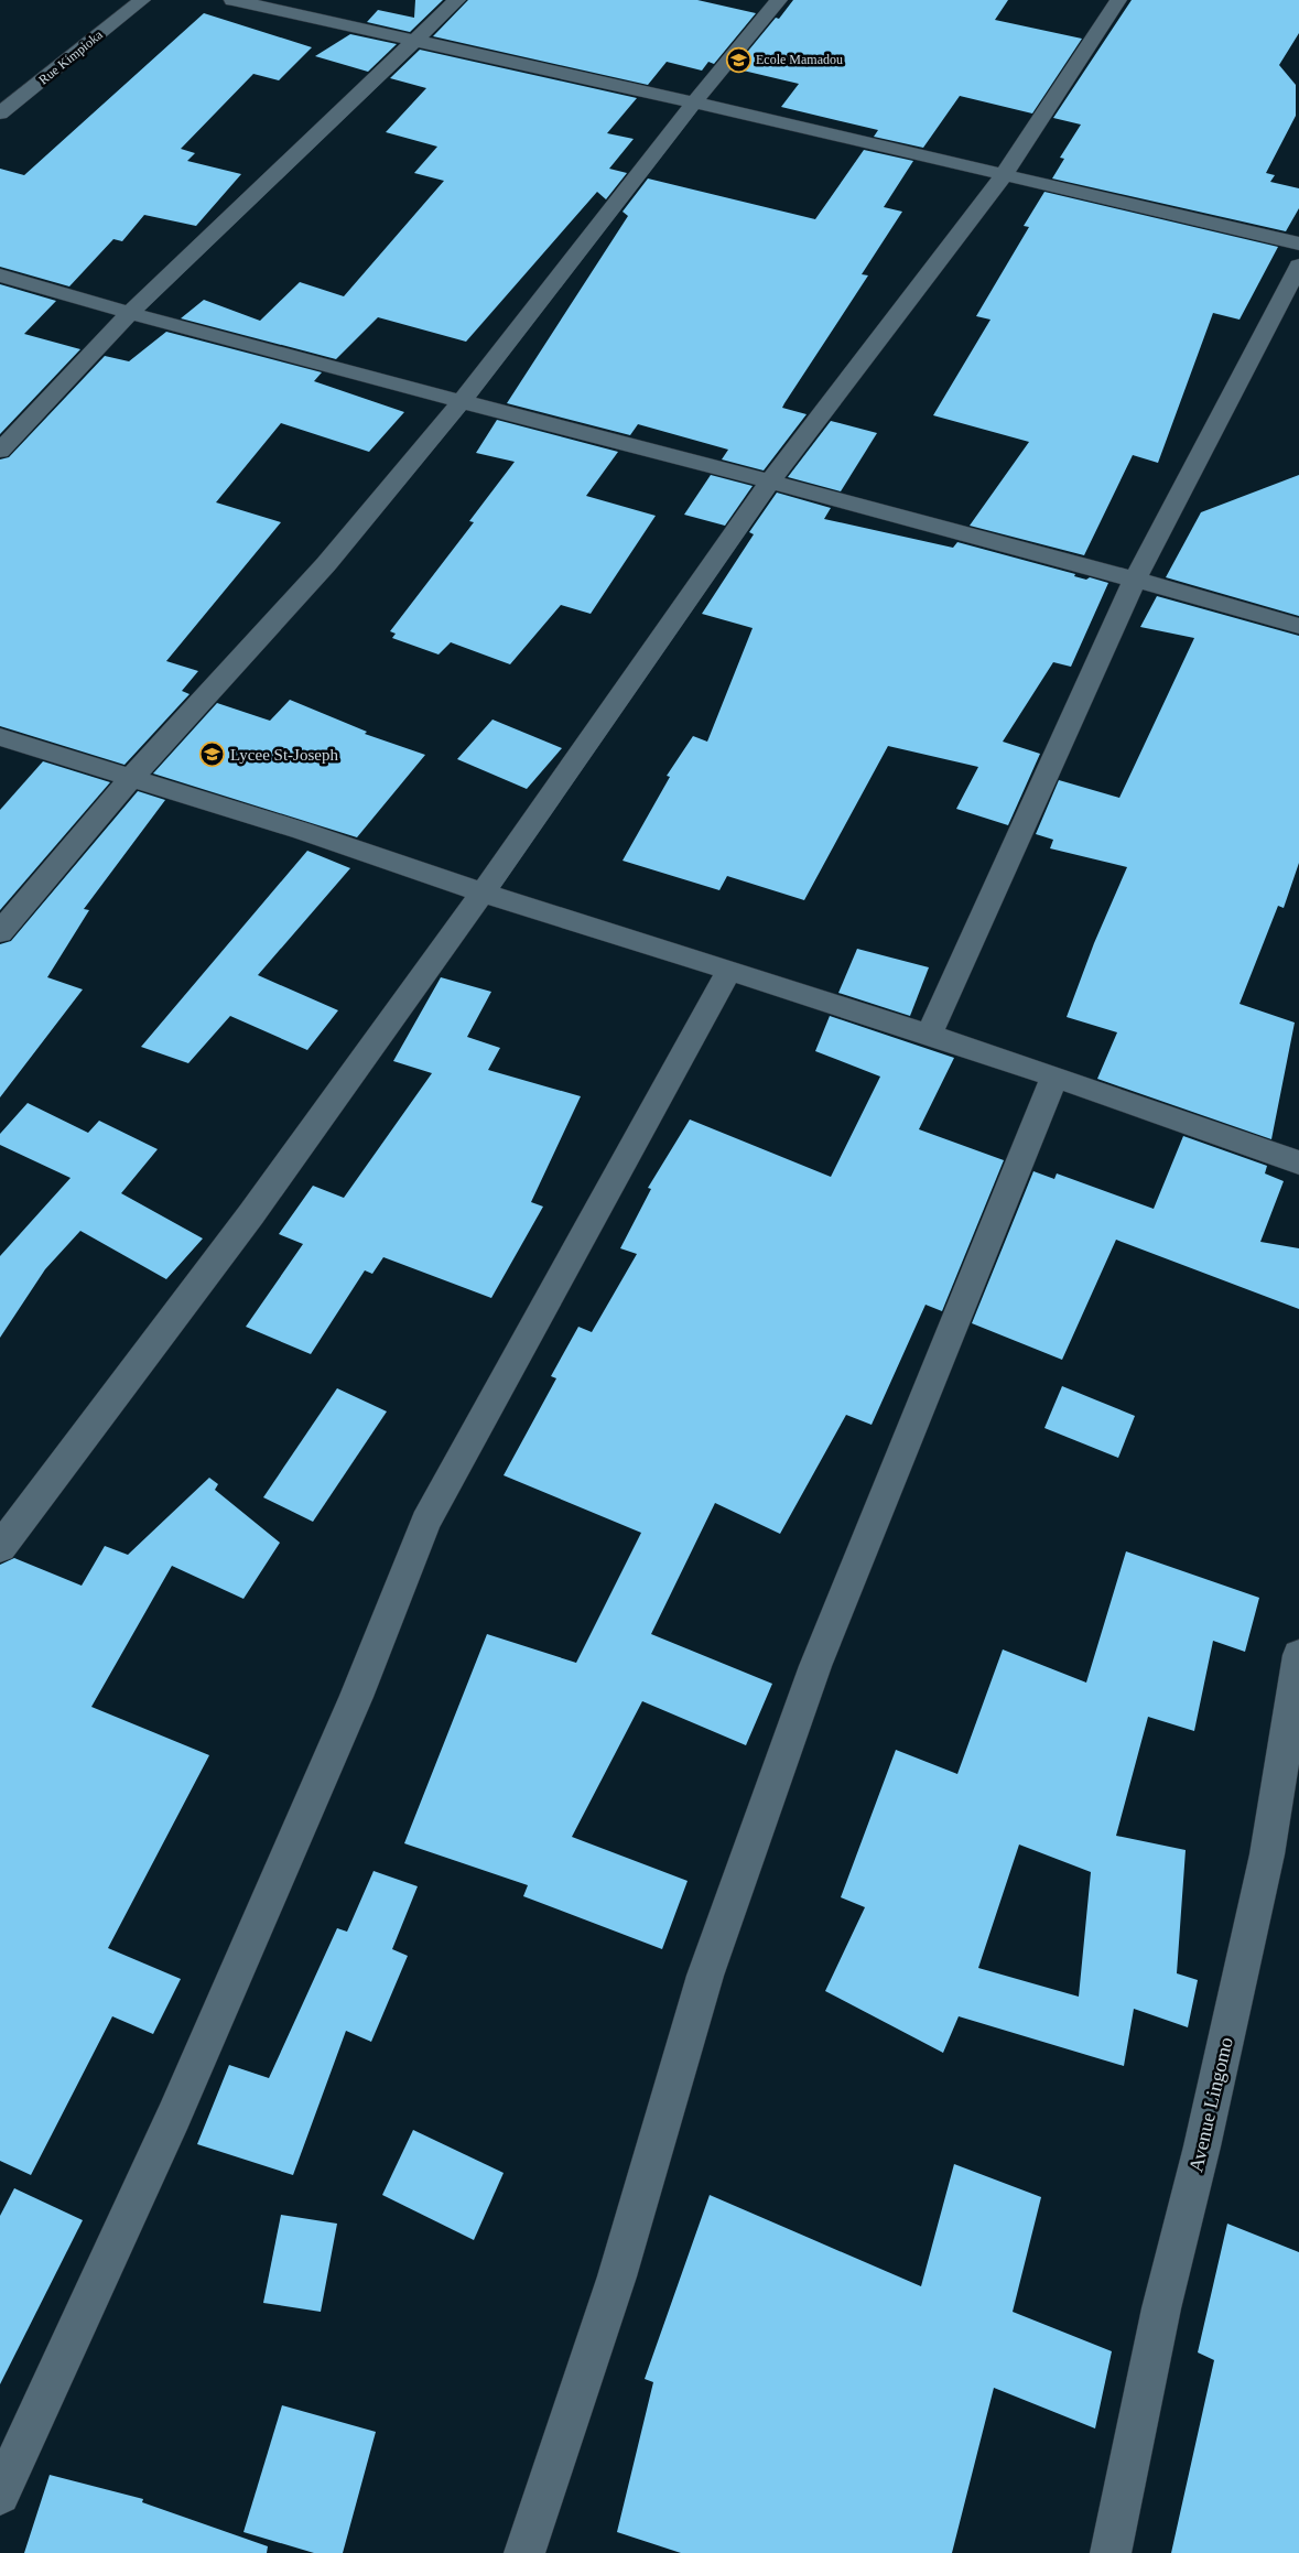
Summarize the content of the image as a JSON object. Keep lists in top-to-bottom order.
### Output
{
  "streets": {
    "street": ["Rue Kimpioka", "Avenue Lingomo"]
  },
  "places": {
    "school or university": ["Ecole Mamadou", "Lycee St-Joseph"]
  }
}
